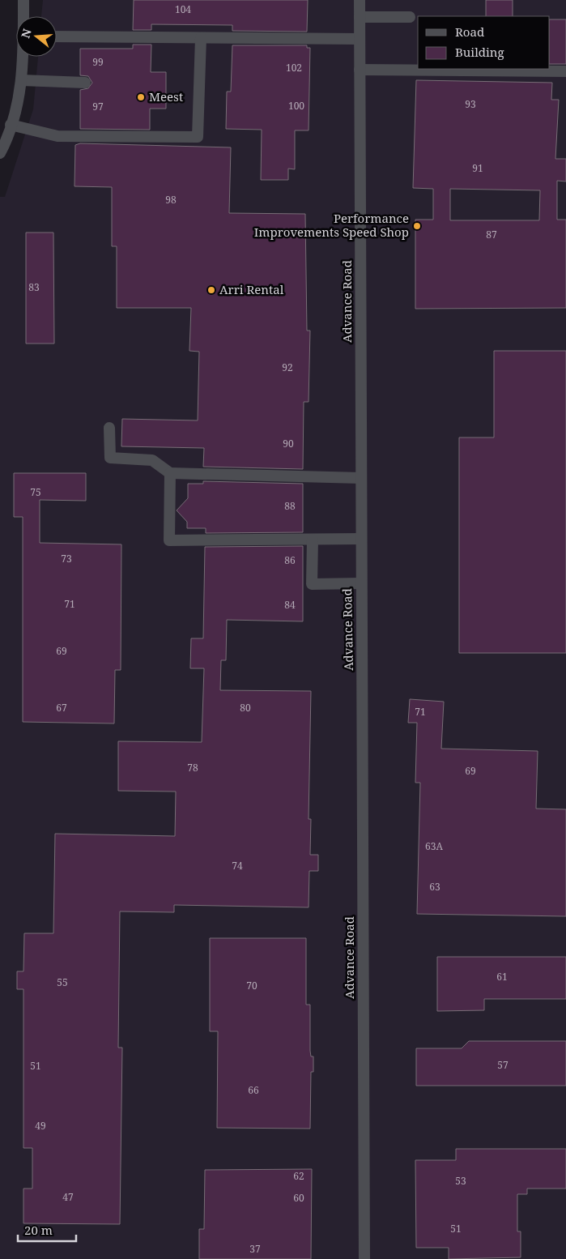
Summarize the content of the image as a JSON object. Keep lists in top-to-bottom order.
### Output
{
  "streets": {
    "street": ["Advance Road"]
  },
  "places": ["Meest", "Performance Improvements Speed Shop", "Arri Rental"],
  "house_numbers": [
    "104",
    "99",
    "102",
    "93",
    "100",
    "97",
    "91",
    "98",
    "87",
    "83",
    "92",
    "90",
    "75",
    "88",
    "73",
    "86",
    "71",
    "84",
    "69",
    "67",
    "80",
    "71",
    "78",
    "69",
    "63A",
    "74",
    "63",
    "61",
    "55",
    "70",
    "57",
    "51",
    "66",
    "49",
    "62",
    "53",
    "47",
    "60",
    "51",
    "37"
  ],
  "legend": ["Road", "Building"],
  "scale_bar": "20 m",
  "north": "left"
}
